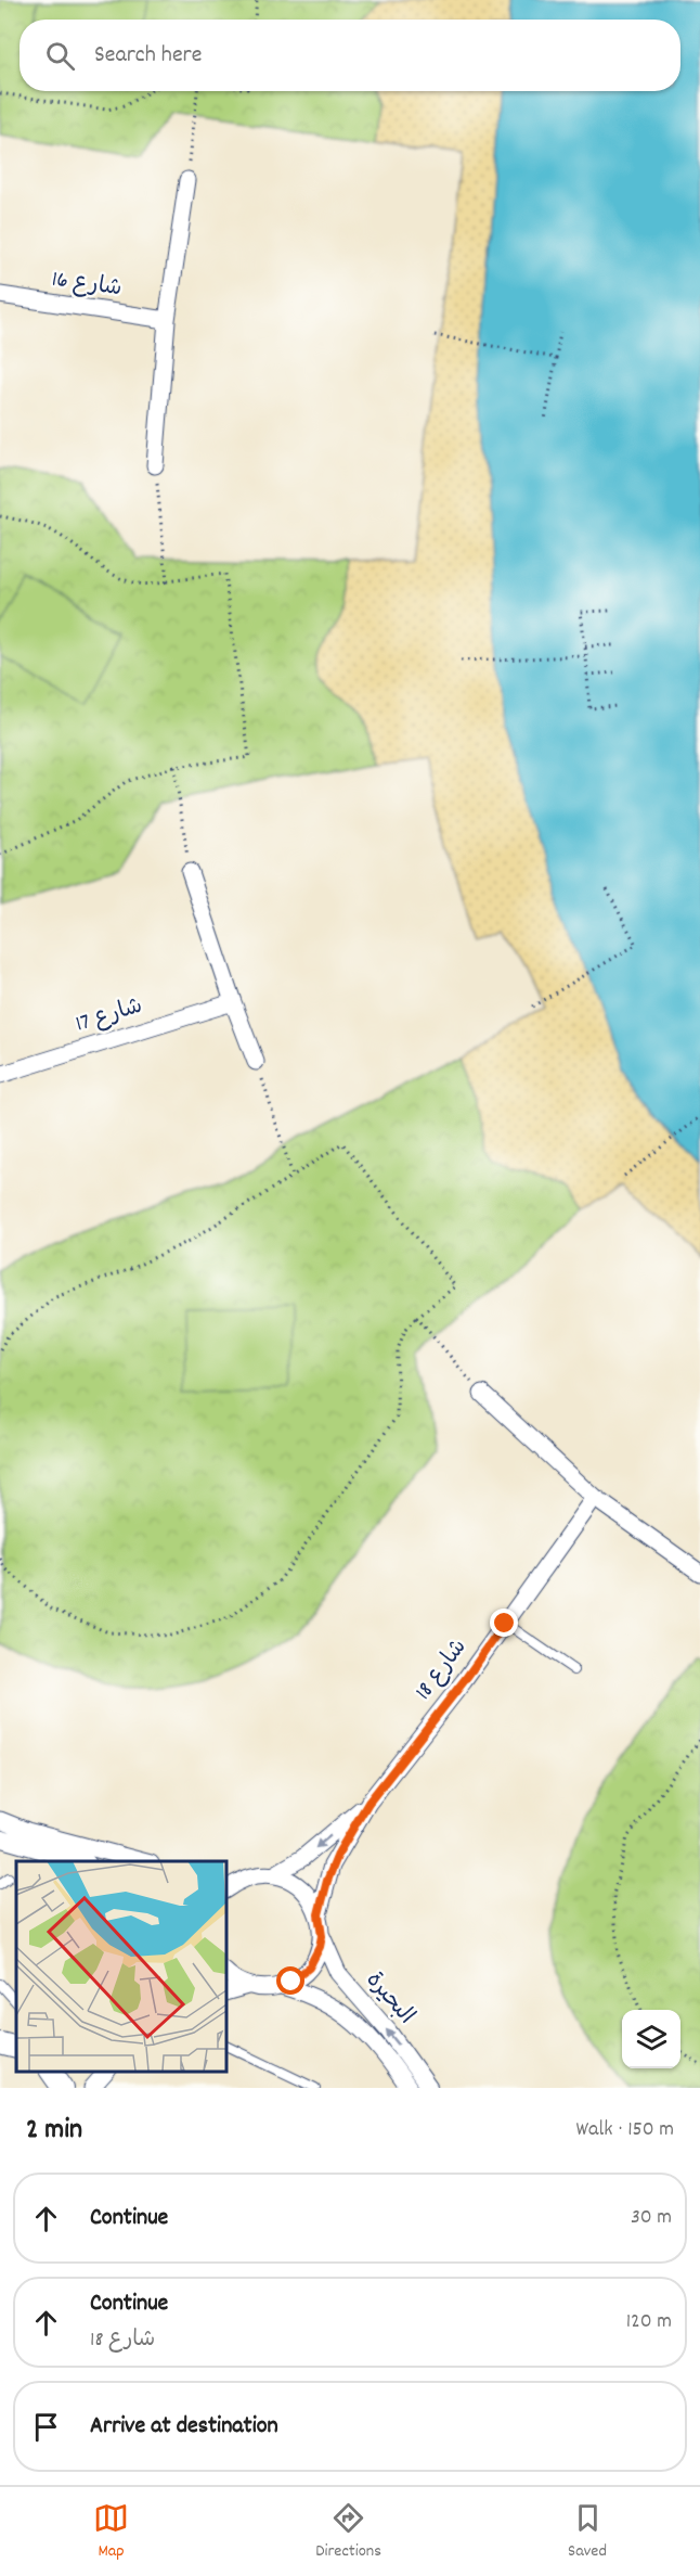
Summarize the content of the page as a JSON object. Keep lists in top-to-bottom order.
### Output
{
  "streets": {
    "street": [
      "شارع 16",
      "شارع 17",
      "شارع 18",
      "البحيرة"
    ]
  },
  "crossings": [
    ["شارع 18", "البحيرة"]
  ],
  "page": {
    "search": "Search here",
    "heading": ["2 min", "Walk · 150 m"],
    "list": [
      ["Continue", "30 m"],
      ["Continue", "شارع 18", "120 m"],
      "Arrive at destination"
    ],
    "nav": ["Map", "Directions", "Saved"]
  }
}
